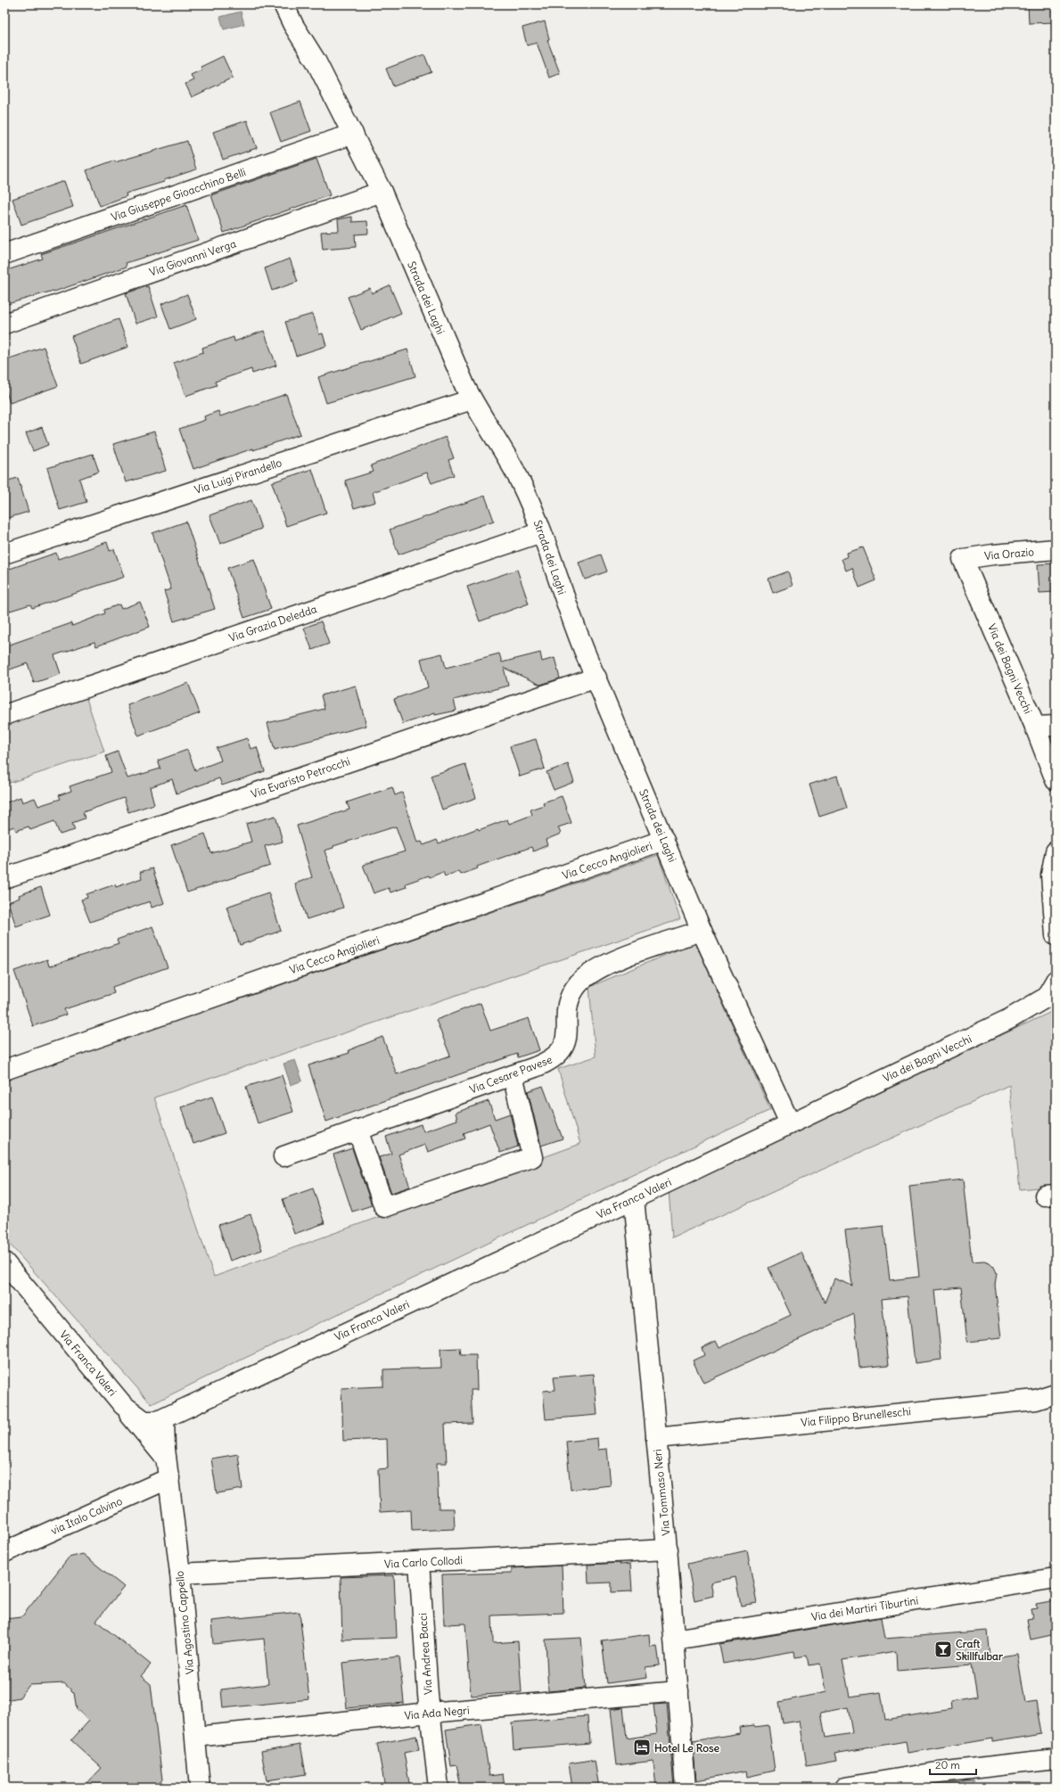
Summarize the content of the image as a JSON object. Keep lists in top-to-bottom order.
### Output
{
  "streets": {
    "street": [
      "Via Giuseppe Gioacchino Belli",
      "Via Giovanni Verga",
      "Strada dei Laghi",
      "Via Luigi Pirandello",
      "Via Orazio",
      "Via Grazia Deledda",
      "Via dei Bagni Vecchi",
      "Via Evaristo Petrocchi",
      "Via Cecco Angiolieri",
      "Via Cesare Pavese",
      "Via Franca Valeri",
      "Via Filippo Brunelleschi",
      "Via Tommaso Neri",
      "via Italo Calvino",
      "Via Carlo Collodi",
      "Via dei Martiri Tiburtini",
      "Via Agostino Cappello",
      "Via Andrea Bacci",
      "Via Ada Negri"
    ]
  },
  "crossings": [
    ["Via Giuseppe Gioacchino Belli", "Strada dei Laghi"],
    ["Via Giovanni Verga", "Strada dei Laghi"],
    ["Strada dei Laghi", "Via Luigi Pirandello"],
    ["Strada dei Laghi", "Via Grazia Deledda"],
    ["Strada dei Laghi", "Via dei Bagni Vecchi"],
    ["Strada dei Laghi", "Via Evaristo Petrocchi"],
    ["Strada dei Laghi", "Via Cecco Angiolieri"],
    ["Strada dei Laghi", "Via Cesare Pavese"],
    ["Strada dei Laghi", "Via Franca Valeri"],
    ["Via Orazio", "Via dei Bagni Vecchi"],
    ["Via dei Bagni Vecchi", "Via Franca Valeri"],
    ["Via Franca Valeri", "Via Tommaso Neri"],
    ["Via Franca Valeri", "Via Agostino Cappello"],
    ["Via Filippo Brunelleschi", "Via Tommaso Neri"],
    ["Via Tommaso Neri", "Via Carlo Collodi"],
    ["Via Tommaso Neri", "Via dei Martiri Tiburtini"],
    ["Via Tommaso Neri", "Via Ada Negri"],
    ["via Italo Calvino", "Via Agostino Cappello"],
    ["Via Carlo Collodi", "Via Agostino Cappello"],
    ["Via Carlo Collodi", "Via Andrea Bacci"],
    ["Via Agostino Cappello", "Via Ada Negri"],
    ["Via Andrea Bacci", "Via Ada Negri"]
  ],
  "places": {
    "bar": ["Craft Skillfulbar"],
    "hotel": ["Hotel Le Rose"]
  },
  "scale_bar": "20 m"
}
